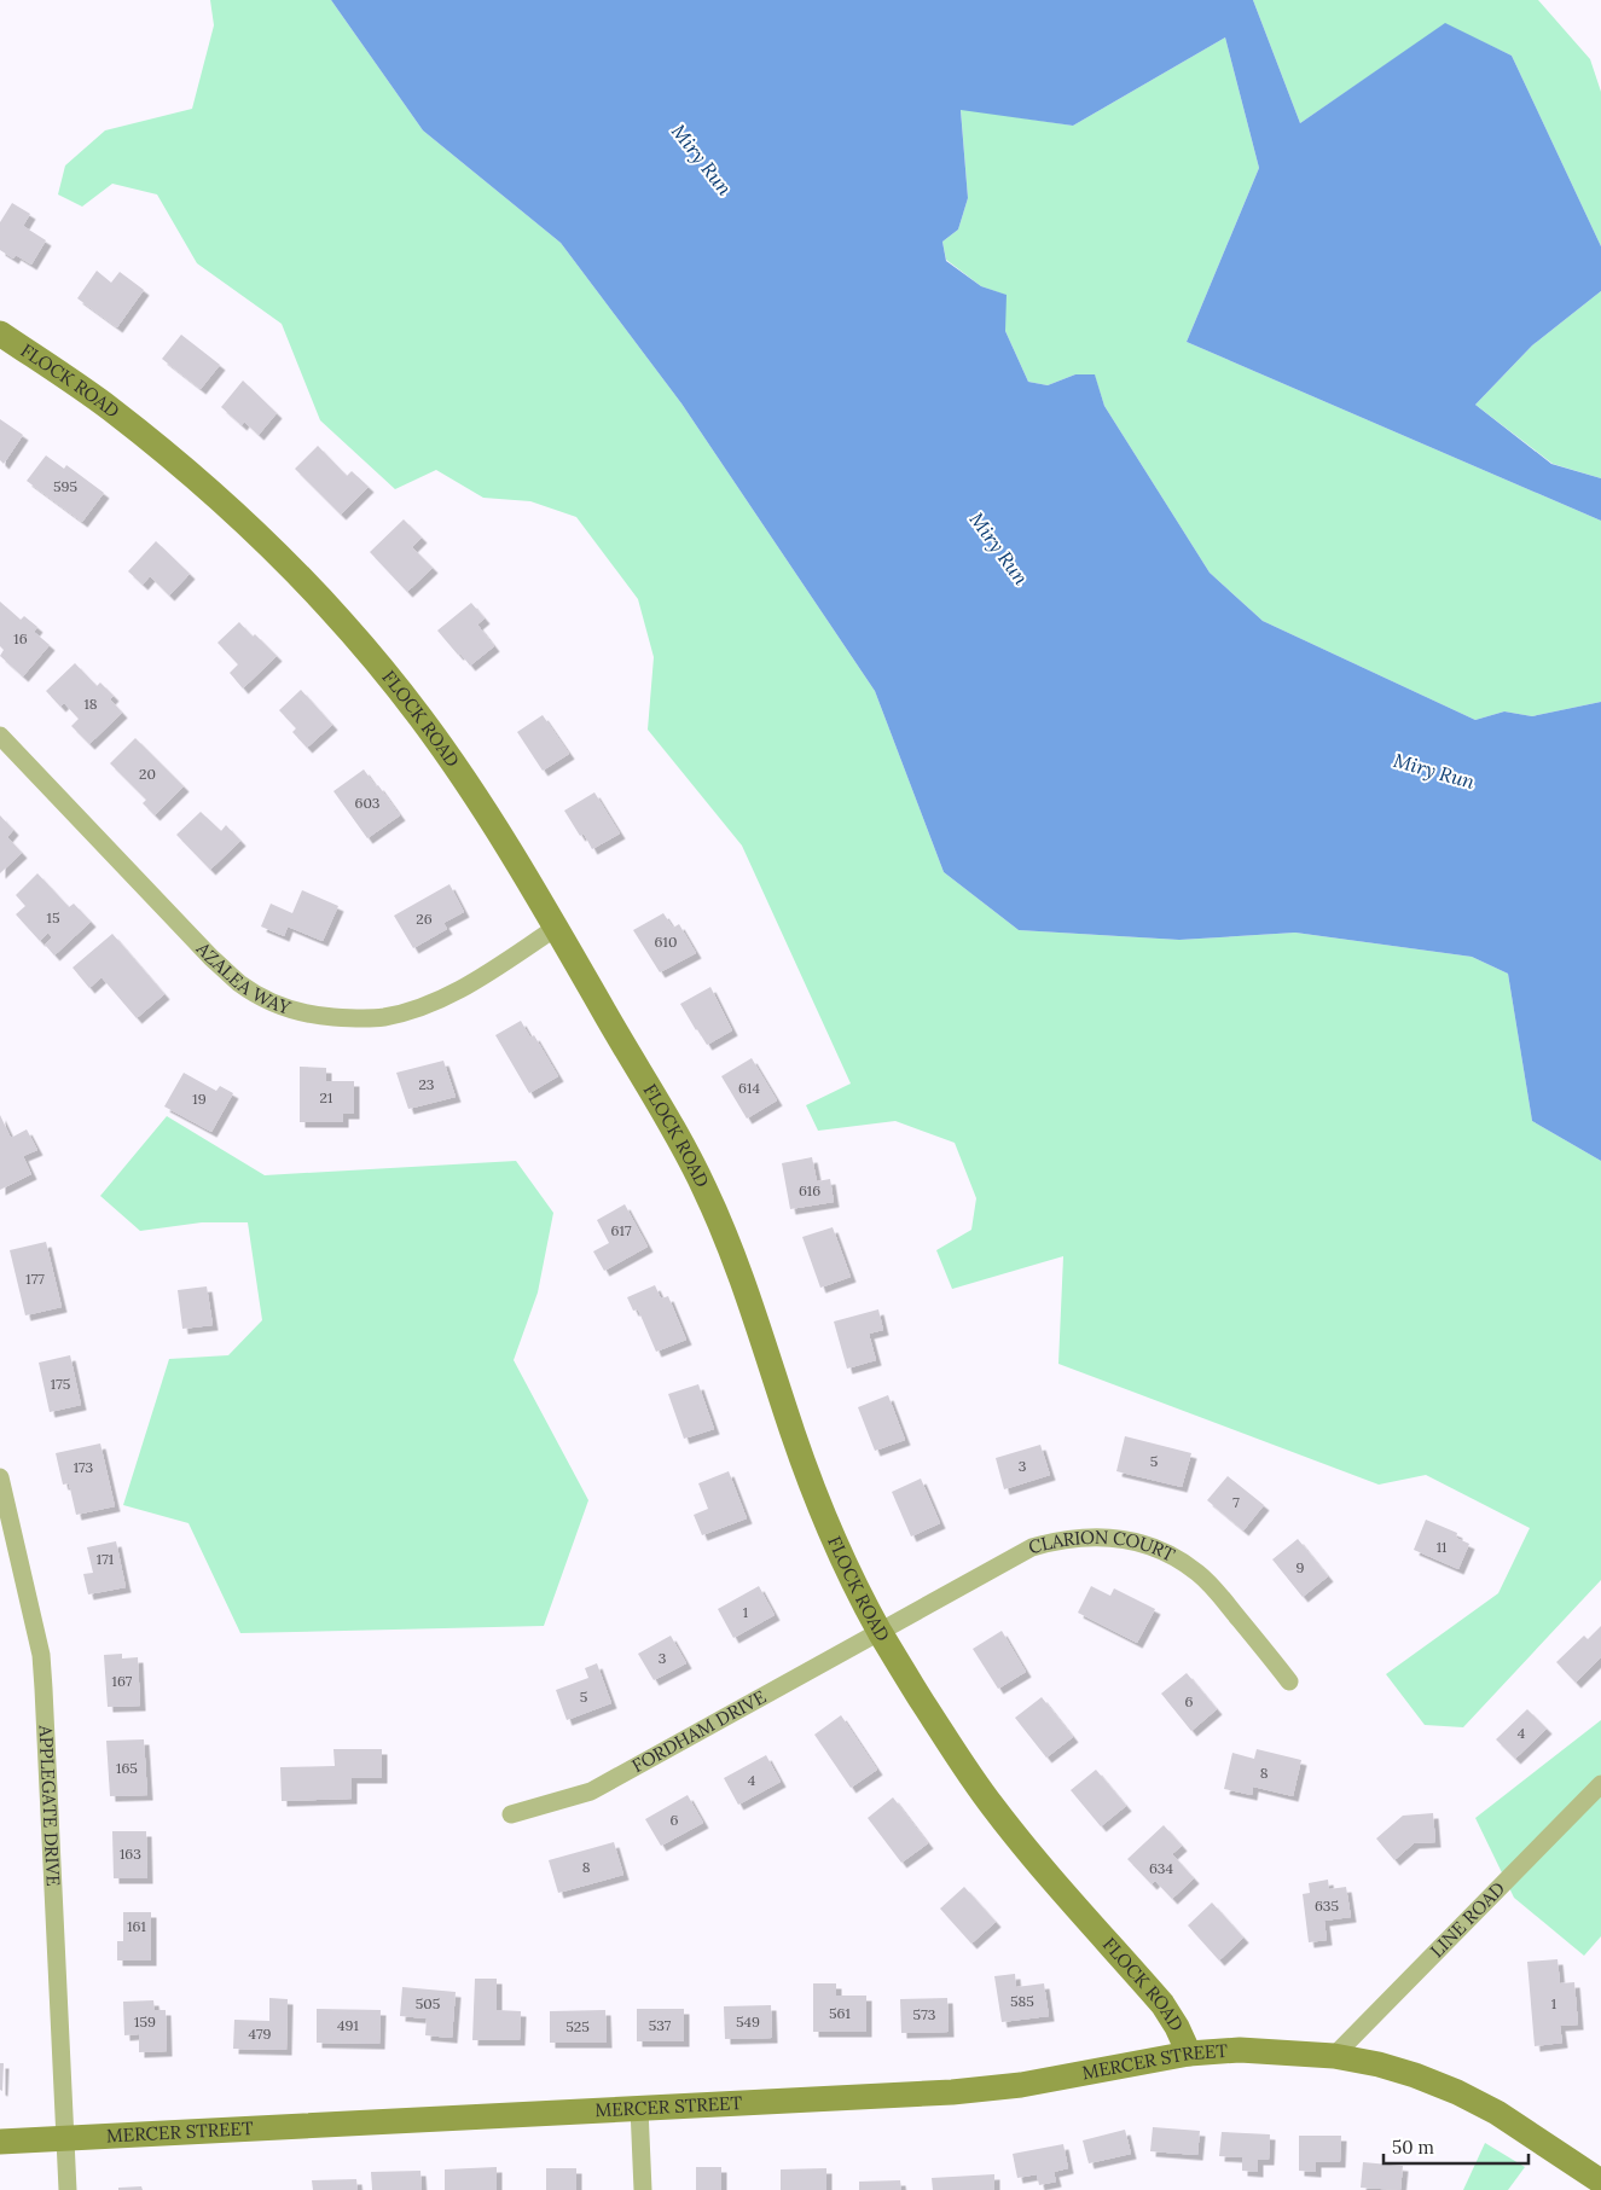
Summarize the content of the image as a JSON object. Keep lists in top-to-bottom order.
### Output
{
  "streets": {
    "street": [
      "FLOCK ROAD",
      "AZALEA WAY",
      "CLARION COURT",
      "FORDHAM DRIVE",
      "APPLEGATE DRIVE",
      "LINE ROAD",
      "MERCER STREET"
    ]
  },
  "crossings": [
    ["FLOCK ROAD", "AZALEA WAY"],
    ["FLOCK ROAD", "CLARION COURT"],
    ["FLOCK ROAD", "FORDHAM DRIVE"],
    ["FLOCK ROAD", "MERCER STREET"],
    ["CLARION COURT", "FORDHAM DRIVE"],
    ["APPLEGATE DRIVE", "MERCER STREET"],
    ["LINE ROAD", "MERCER STREET"]
  ],
  "water": ["Miry Run"],
  "house_numbers": [
    "595",
    "16",
    "18",
    "20",
    "603",
    "15",
    "26",
    "610",
    "23",
    "614",
    "21",
    "19",
    "616",
    "617",
    "177",
    "175",
    "5",
    "3",
    "173",
    "7",
    "11",
    "171",
    "9",
    "1",
    "3",
    "167",
    "5",
    "6",
    "4",
    "165",
    "8",
    "4",
    "6",
    "163",
    "8",
    "634",
    "635",
    "161",
    "585",
    "505",
    "1",
    "561",
    "573",
    "159",
    "549",
    "491",
    "537",
    "525",
    "479"
  ],
  "scale_bar": "50 m"
}
